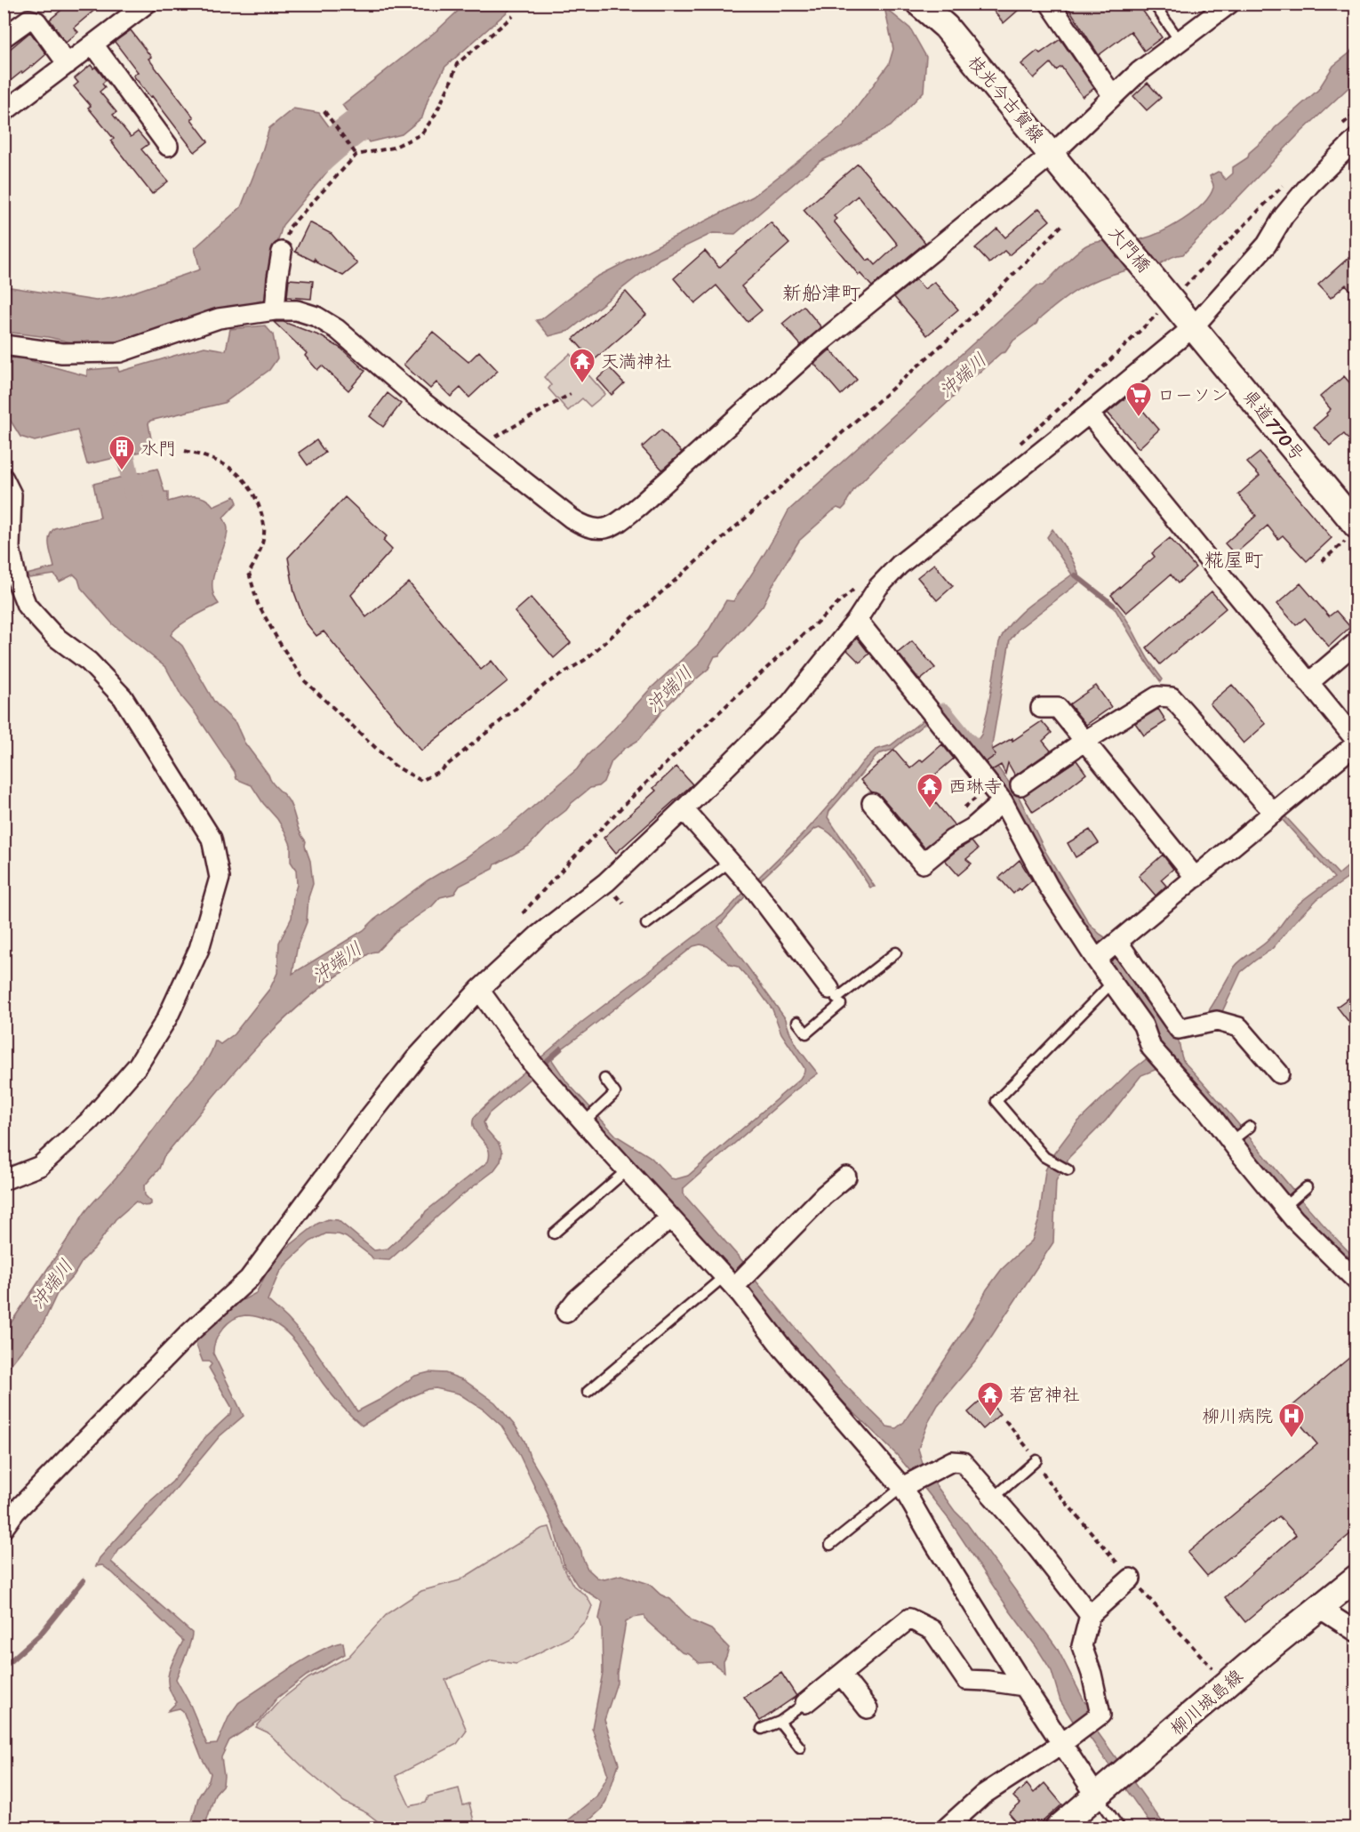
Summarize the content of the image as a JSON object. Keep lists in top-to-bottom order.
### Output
{
  "streets": {
    "main road": [
      "枝光今古賀線",
      "大門橋",
      "県道770号",
      "柳川城島線"
    ]
  },
  "crossings": [
    ["枝光今古賀線", "大門橋"],
    ["大門橋", "県道770号"]
  ],
  "districts": ["新船津町", "糀屋町"],
  "water": ["沖端川"],
  "places": {
    "temple": ["天満神社", "西琳寺", "若宮神社"],
    "supermarket": ["ローソン"],
    "building": ["水門"],
    "hospital": ["柳川病院"]
  }
}
